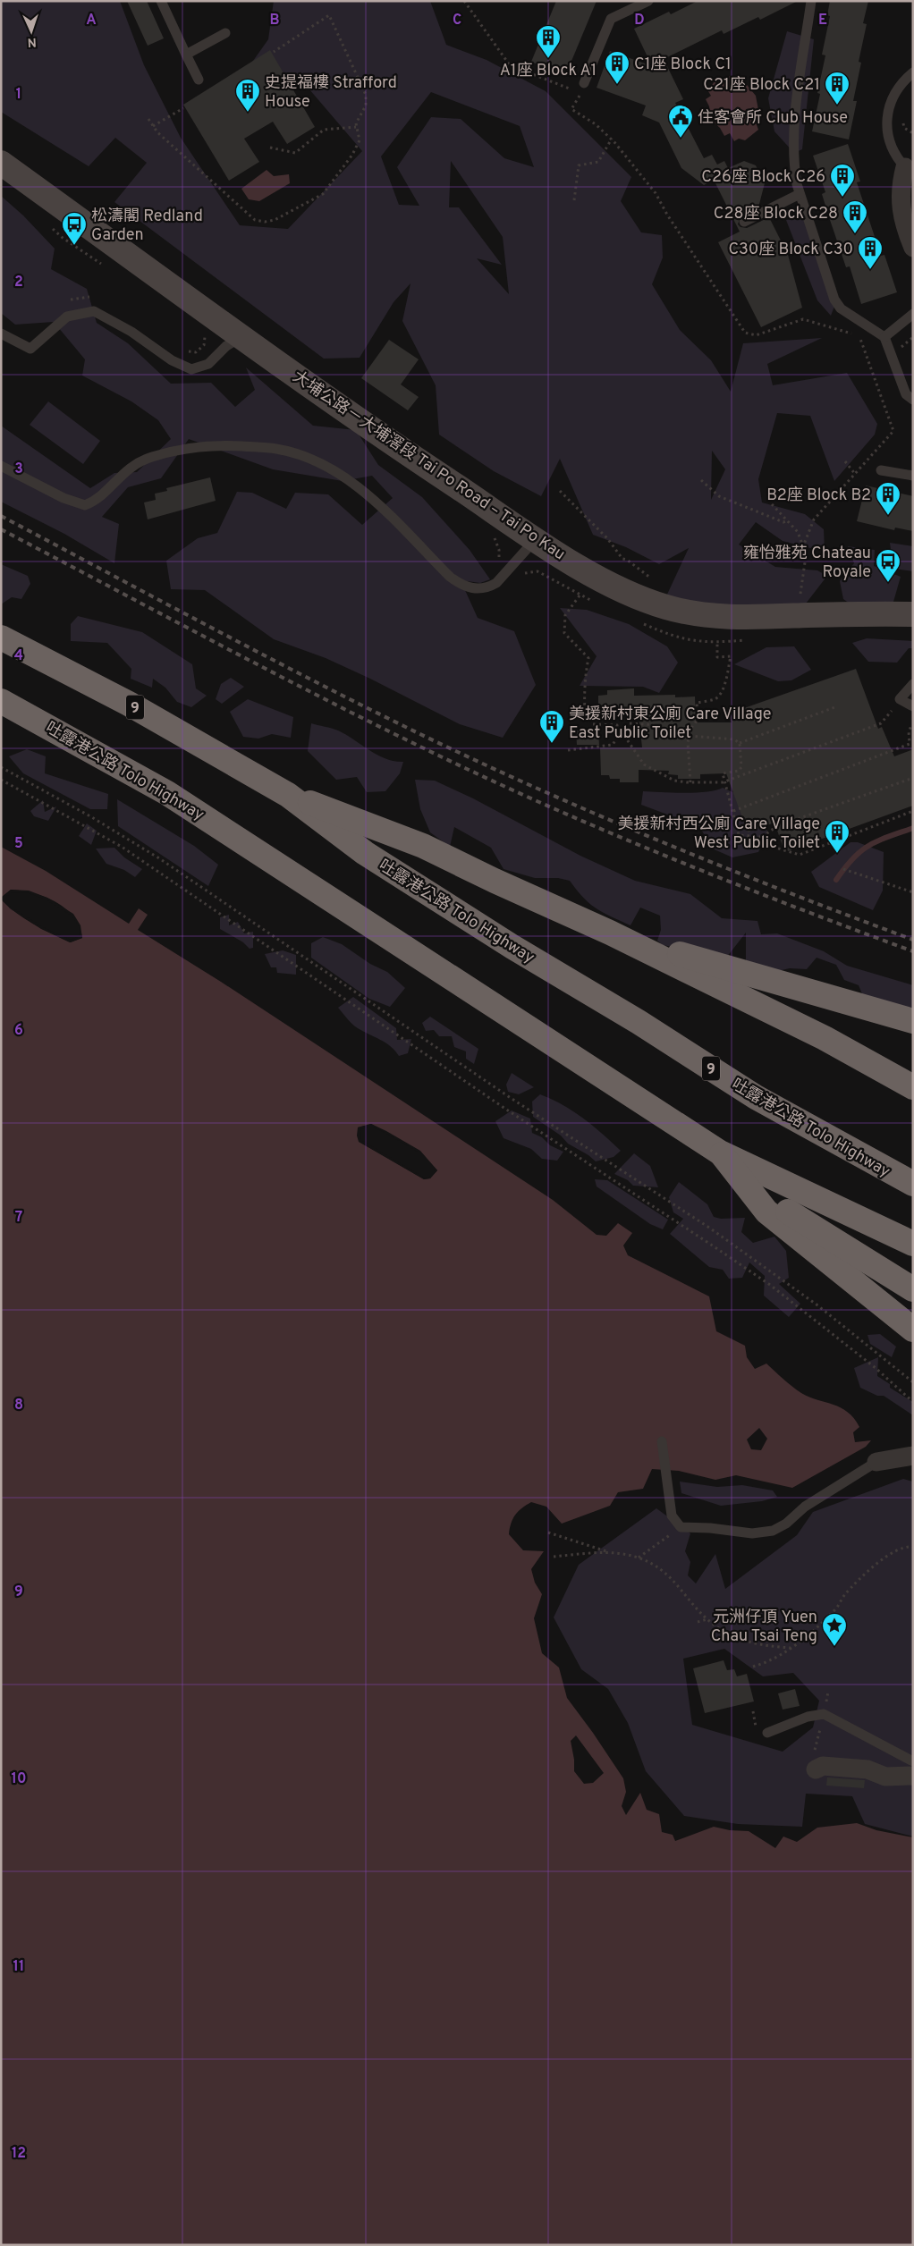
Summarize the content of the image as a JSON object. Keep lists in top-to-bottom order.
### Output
{
  "streets": {
    "highway": ["9", "吐露港公路 Tolo Highway"],
    "main road": ["大埔公路－大埔滘段 Tai Po Road – Tai Po Kau"]
  },
  "places": {
    "building": [
      "A1座 Block A1",
      "C1座 Block C1",
      "C21座 Block C21",
      "史提福樓 Strafford House",
      "C26座 Block C26",
      "C28座 Block C28",
      "C30座 Block C30",
      "B2座 Block B2",
      "美援新村東公廁 Care Village East Public Toilet",
      "美援新村西公廁 Care Village West Public Toilet"
    ],
    "public building": ["住客會所 Club House"],
    "bus stop": ["松濤閣 Redland Garden", "雍怡雅苑 Chateau Royale"],
    "place": ["元洲仔頂 Yuen Chau Tsai Teng"]
  },
  "north": "bottom",
  "grid": {
    "columns": [
      "A",
      "B",
      "C",
      "D",
      "E"
    ],
    "rows": [
      "1",
      "2",
      "3",
      "4",
      "5",
      "6",
      "7",
      "8",
      "9",
      "10",
      "11",
      "12"
    ]
  }
}
